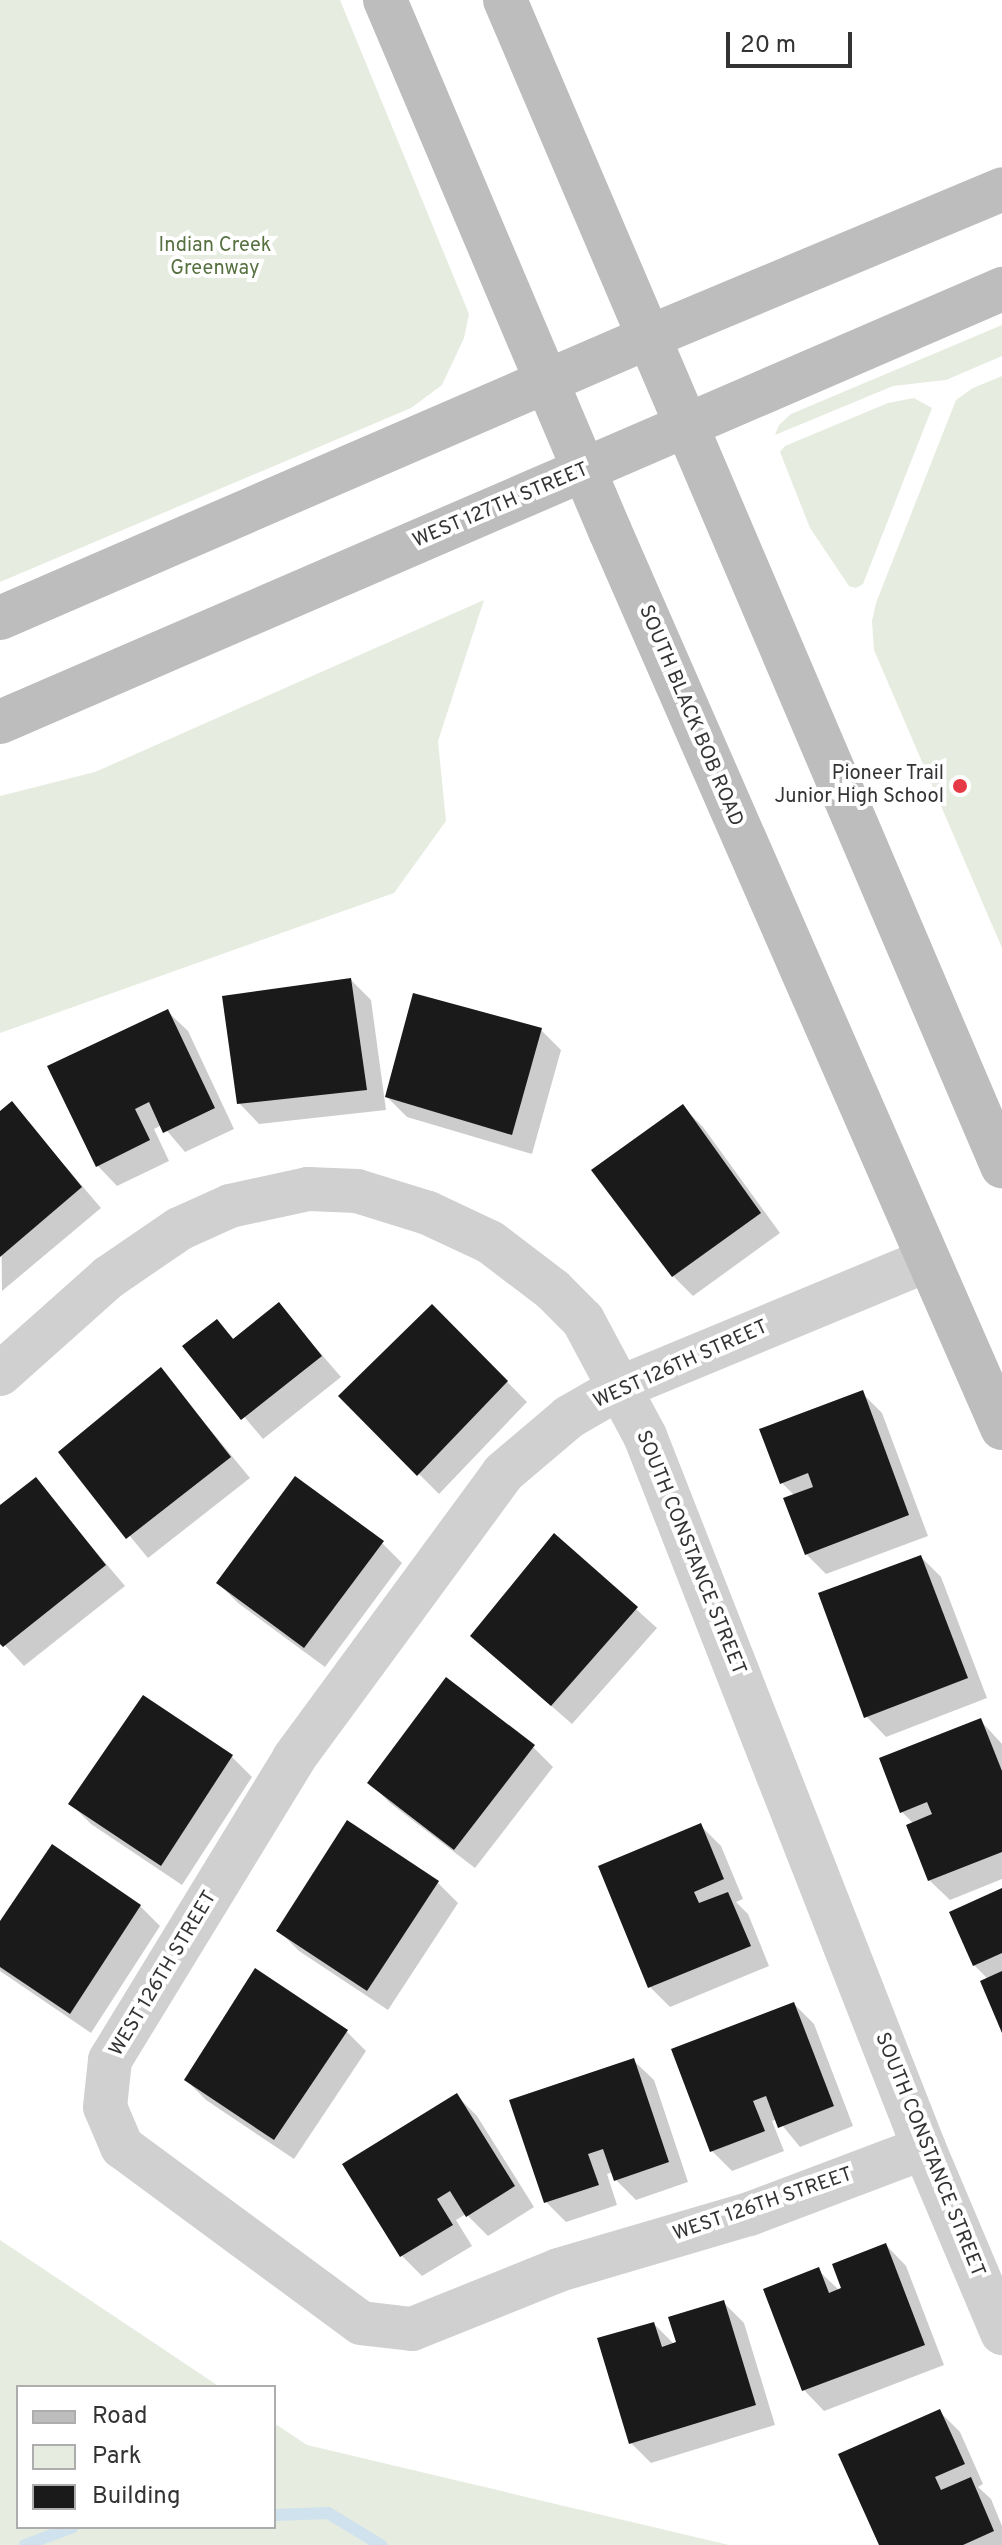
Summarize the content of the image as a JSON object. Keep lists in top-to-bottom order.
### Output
{
  "streets": {
    "main road": ["WEST 127TH STREET", "SOUTH BLACK BOB ROAD"],
    "street": ["WEST 126TH STREET", "SOUTH CONSTANCE STREET"]
  },
  "crossings": [
    ["WEST 127TH STREET", "SOUTH BLACK BOB ROAD"],
    ["SOUTH BLACK BOB ROAD", "WEST 126TH STREET"],
    ["WEST 126TH STREET", "SOUTH CONSTANCE STREET"]
  ],
  "parks": ["Indian Creek Greenway"],
  "places": ["Pioneer Trail Junior High School"],
  "legend": ["Road", "Park", "Building"],
  "scale_bar": "20 m"
}
